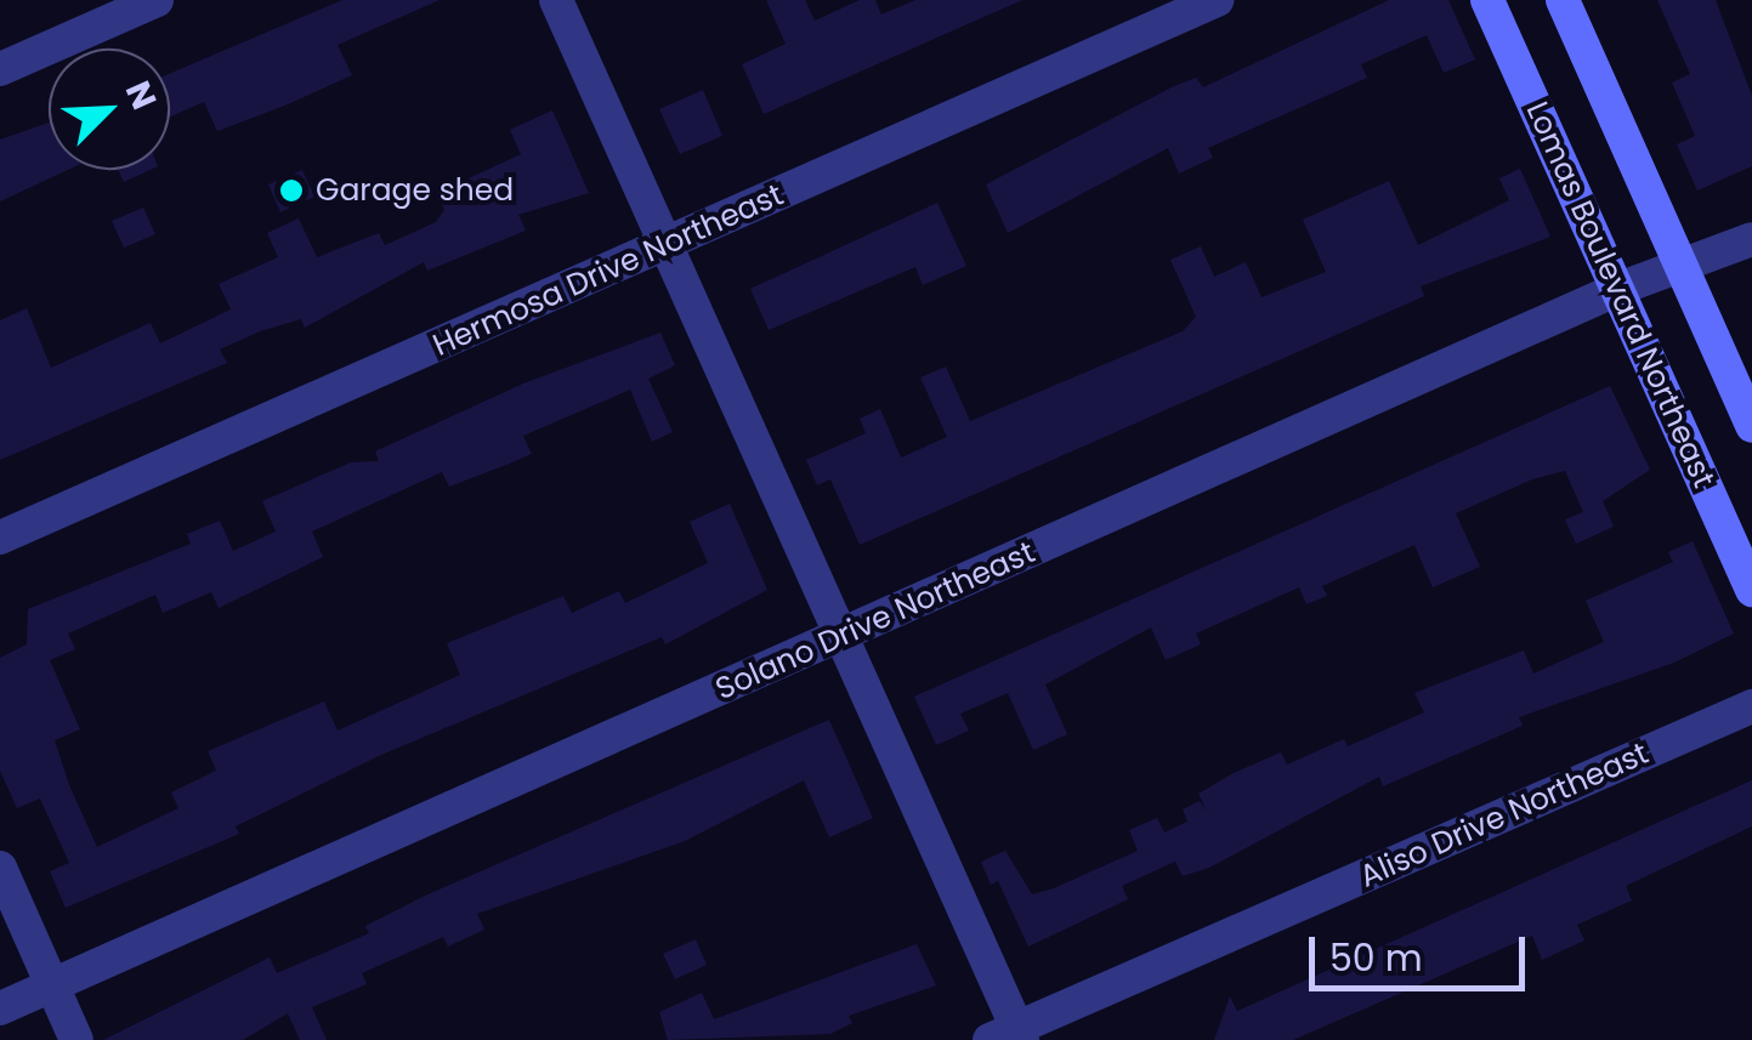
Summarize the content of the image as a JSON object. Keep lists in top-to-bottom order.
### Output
{
  "streets": {
    "main road": ["Lomas Boulevard Northeast"],
    "street": ["Hermosa Drive Northeast", "Solano Drive Northeast", "Aliso Drive Northeast"]
  },
  "crossings": [
    ["Lomas Boulevard Northeast", "Solano Drive Northeast"]
  ],
  "places": ["Garage shed"],
  "scale_bar": "50 m",
  "north": "top right"
}
